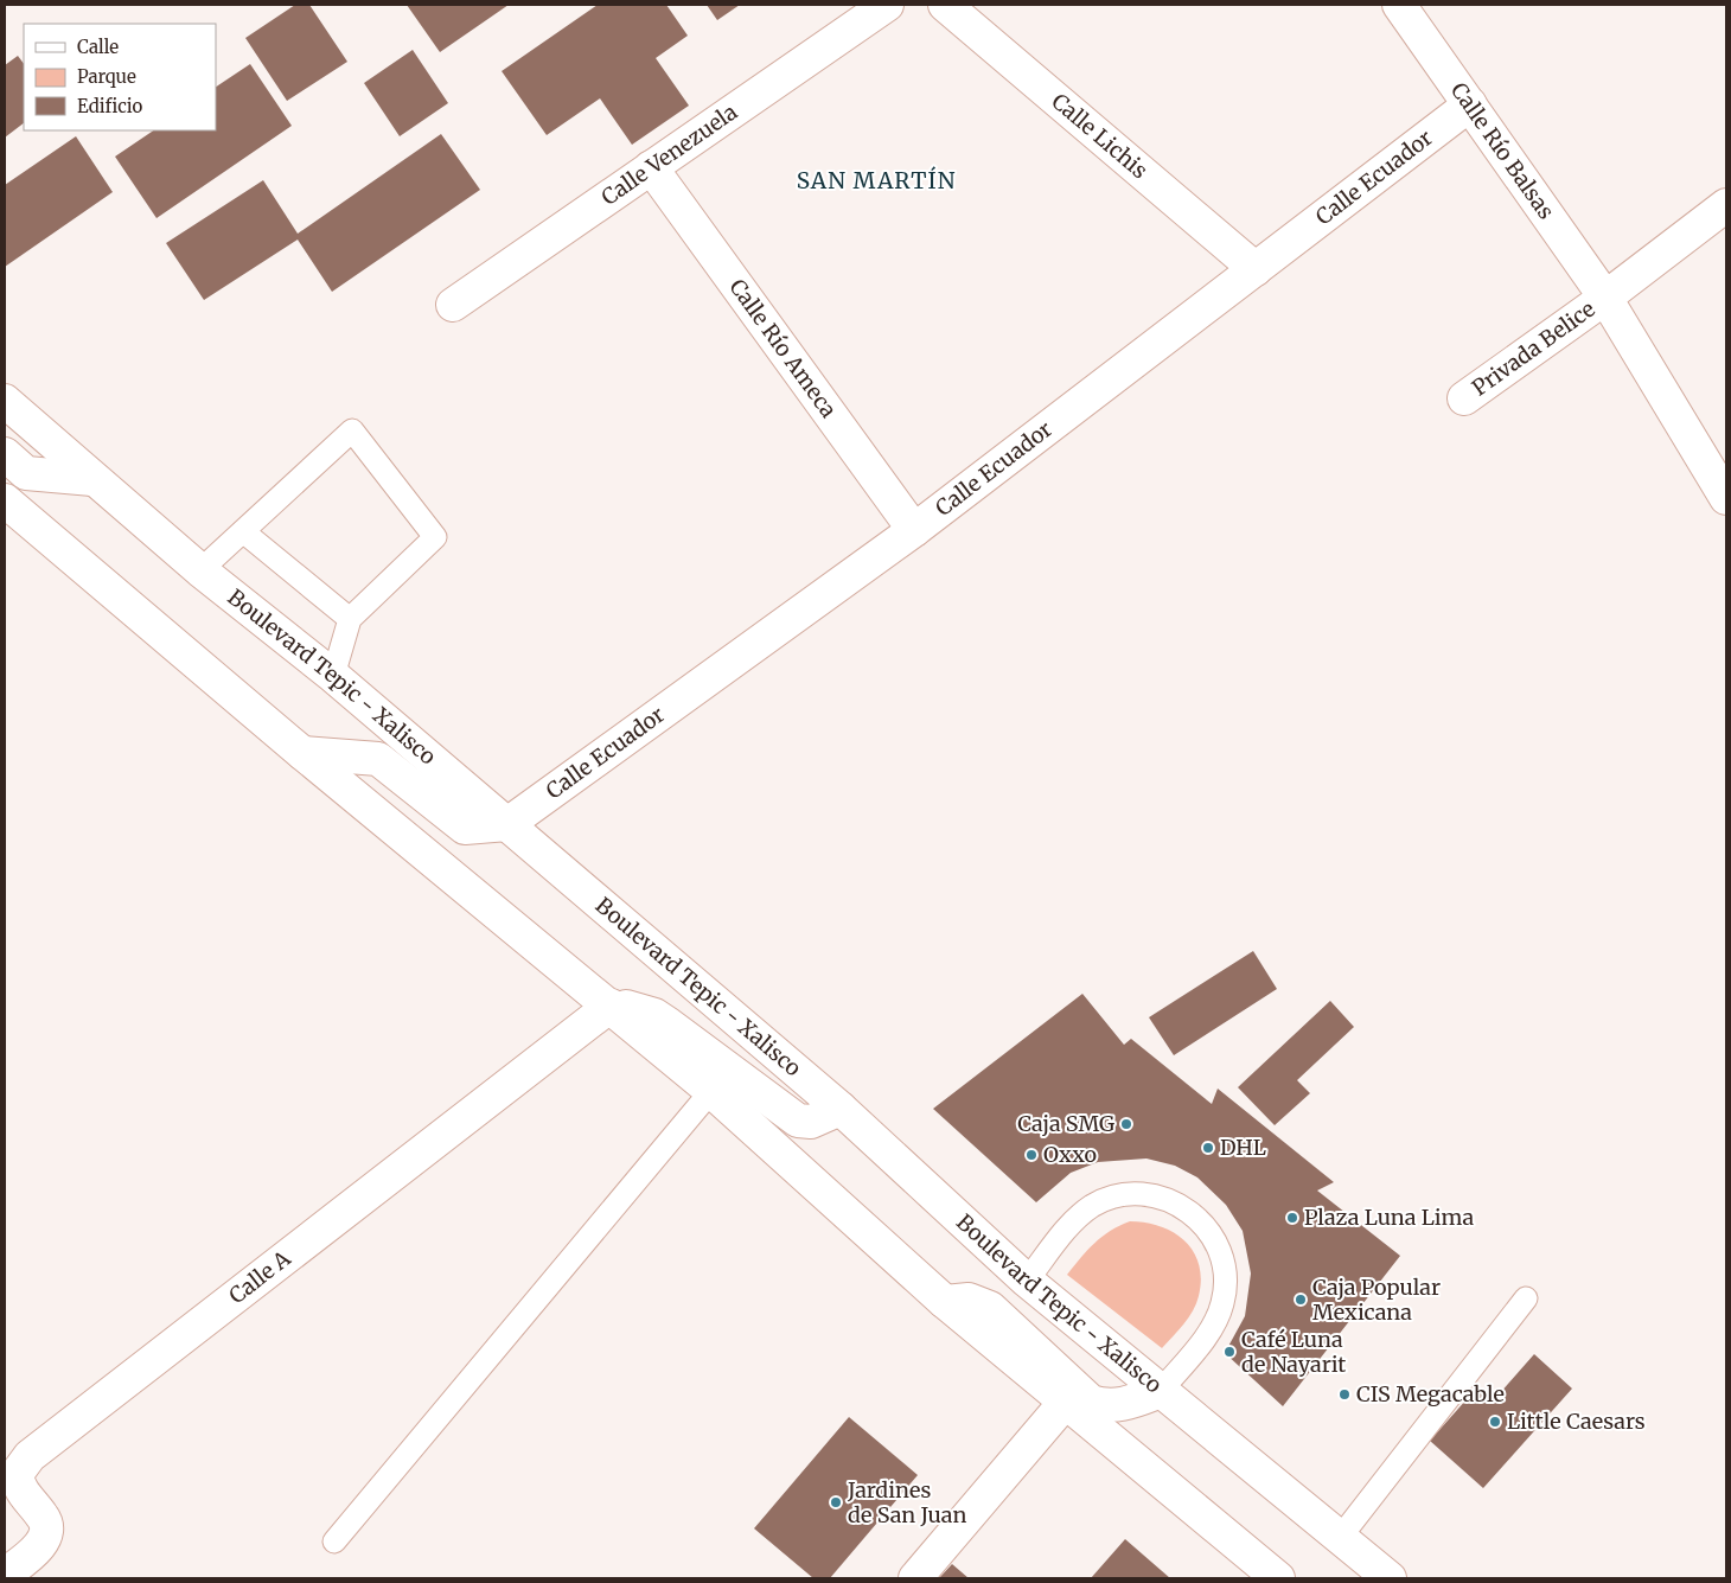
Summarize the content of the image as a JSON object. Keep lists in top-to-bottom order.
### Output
{
  "streets": {
    "street": [
      "Calle Lichis",
      "Calle Río Balsas",
      "Calle Venezuela",
      "Calle Ecuador",
      "Calle Río Ameca",
      "Privada Belice",
      "Boulevard Tepic - Xalisco",
      "Calle A"
    ]
  },
  "crossings": [
    ["Calle Lichis", "Calle Ecuador"],
    ["Calle Río Balsas", "Calle Ecuador"],
    ["Calle Río Balsas", "Privada Belice"],
    ["Calle Venezuela", "Calle Río Ameca"],
    ["Calle Ecuador", "Calle Río Ameca"],
    ["Calle Ecuador", "Boulevard Tepic - Xalisco"]
  ],
  "districts": ["SAN MARTÍN"],
  "places": [
    "Caja SMG",
    "DHL",
    "Oxxo",
    "Plaza Luna Lima",
    "Caja Popular Mexicana",
    "Café Luna de Nayarit",
    "CIS Megacable",
    "Little Caesars",
    "Jardines de San Juan"
  ],
  "legend": ["Calle", "Parque", "Edificio"]
}
